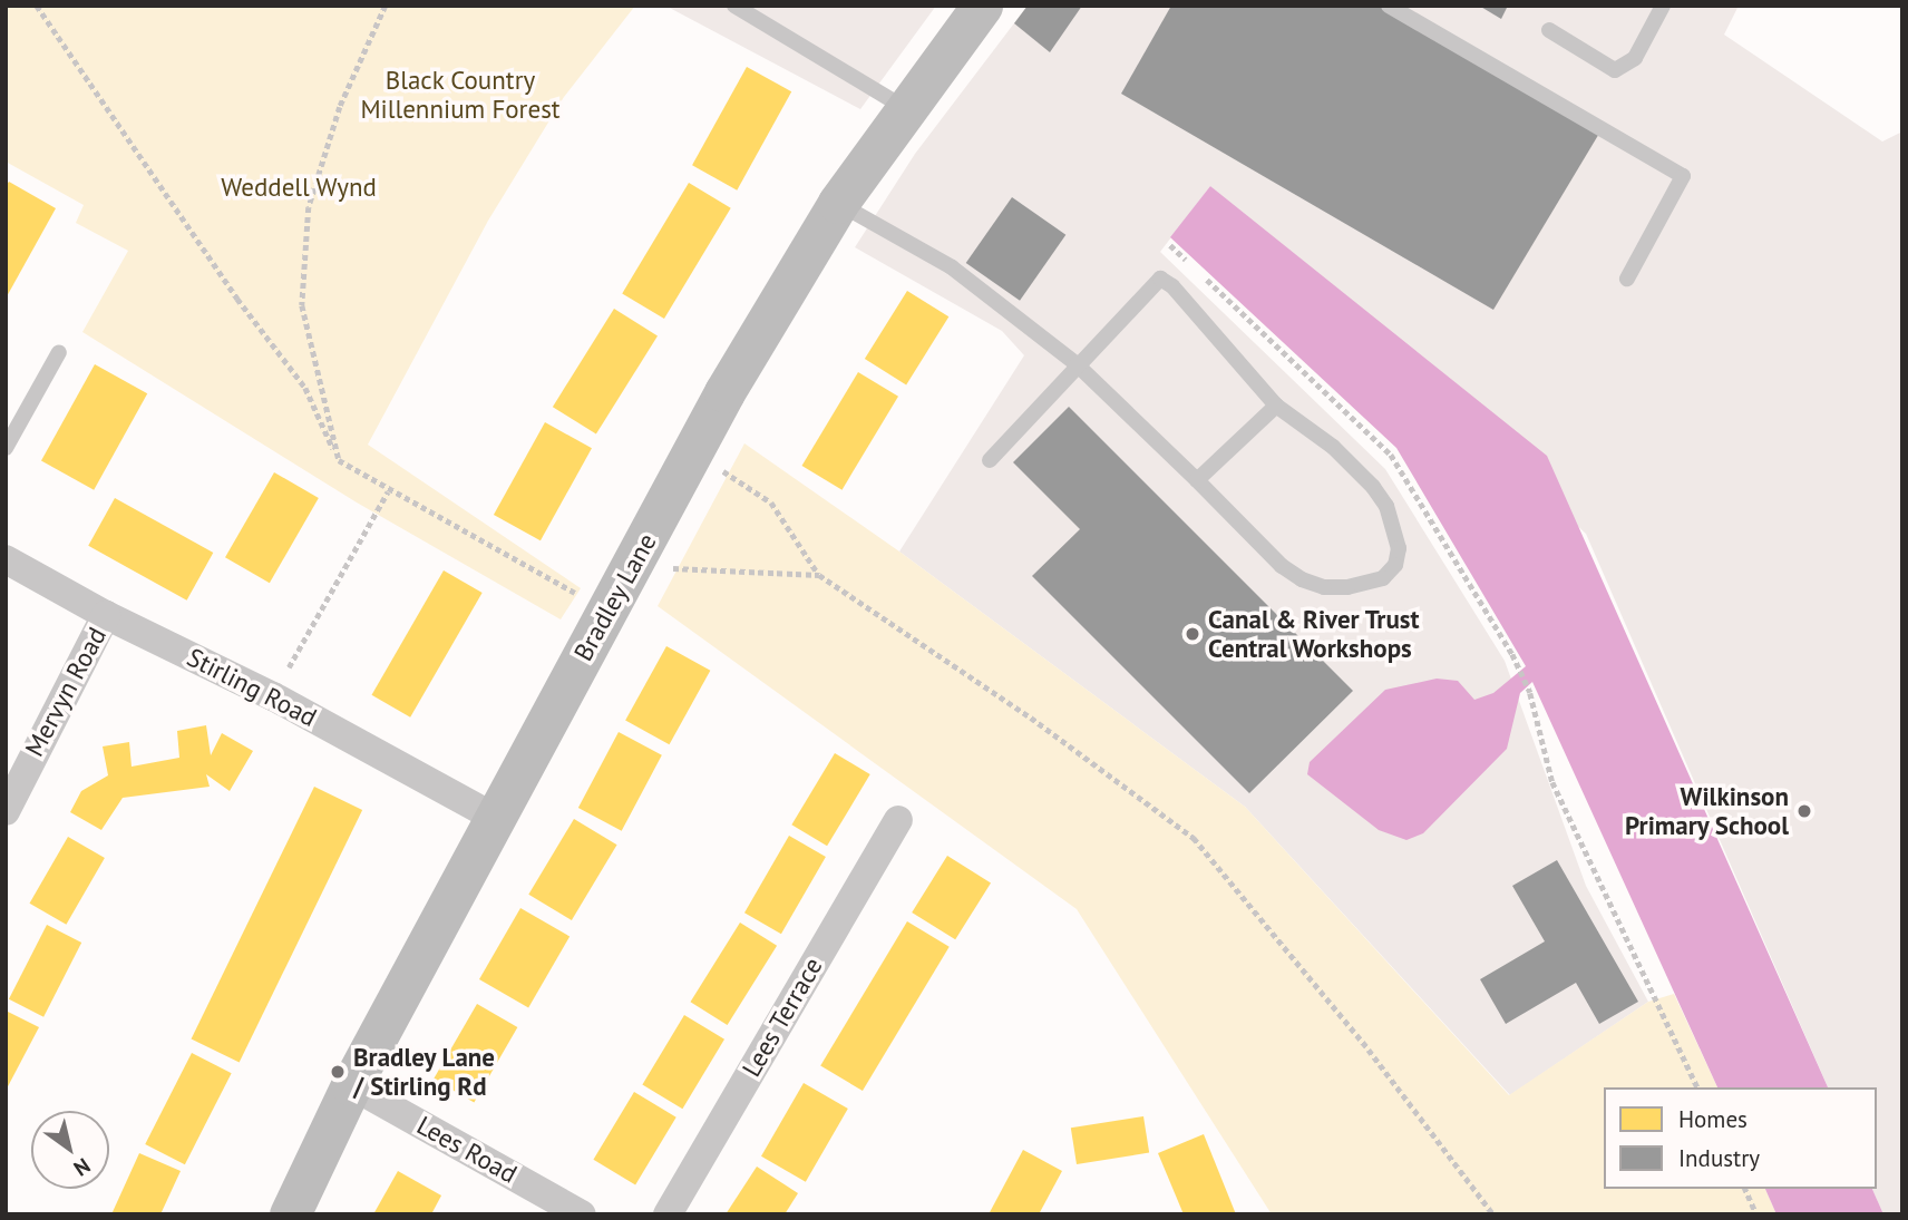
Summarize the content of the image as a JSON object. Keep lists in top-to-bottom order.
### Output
{
  "streets": {
    "street": [
      "Bradley Lane",
      "Stirling Road",
      "Mervyn Road",
      "Lees Terrace",
      "Lees Road"
    ]
  },
  "crossings": [
    ["Bradley Lane", "Stirling Road"],
    ["Bradley Lane", "Lees Road"],
    ["Stirling Road", "Mervyn Road"]
  ],
  "parks": ["Black Country Millennium Forest", "Weddell Wynd"],
  "places": ["Canal & River Trust Central Workshops", "Wilkinson Primary School", "Bradley Lane / Stirling Rd"],
  "legend": ["Homes", "Industry"],
  "north": "bottom right"
}
